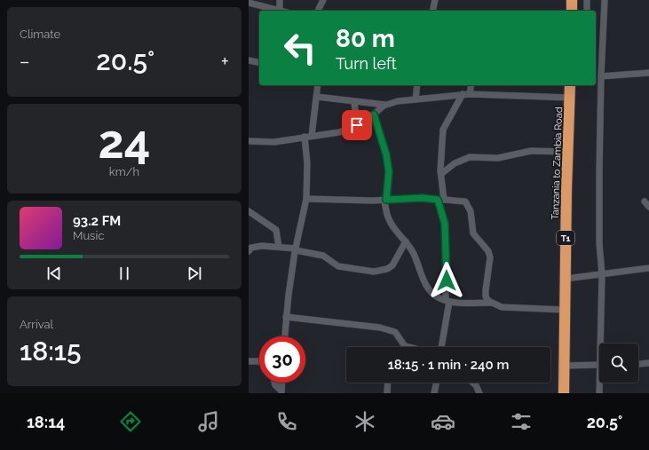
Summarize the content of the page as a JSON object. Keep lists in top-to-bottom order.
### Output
{
  "streets": {
    "highway": ["Tanzania to Zambia Road", "T1"]
  },
  "page": {
    "tile": [
      "Climate",
      ["24", "km/h"],
      ["Arrival", "18:15"]
    ],
    "turn": ["80 m", "Turn left"],
    "heat": ["−", "20.5°", "+"],
    "song": ["93.2 FM", "Music"],
    "limit": "30",
    "trip": "18:15 · 1 min · 240 m",
    "tabs": ["18:14", "20.5°"]
  }
}
